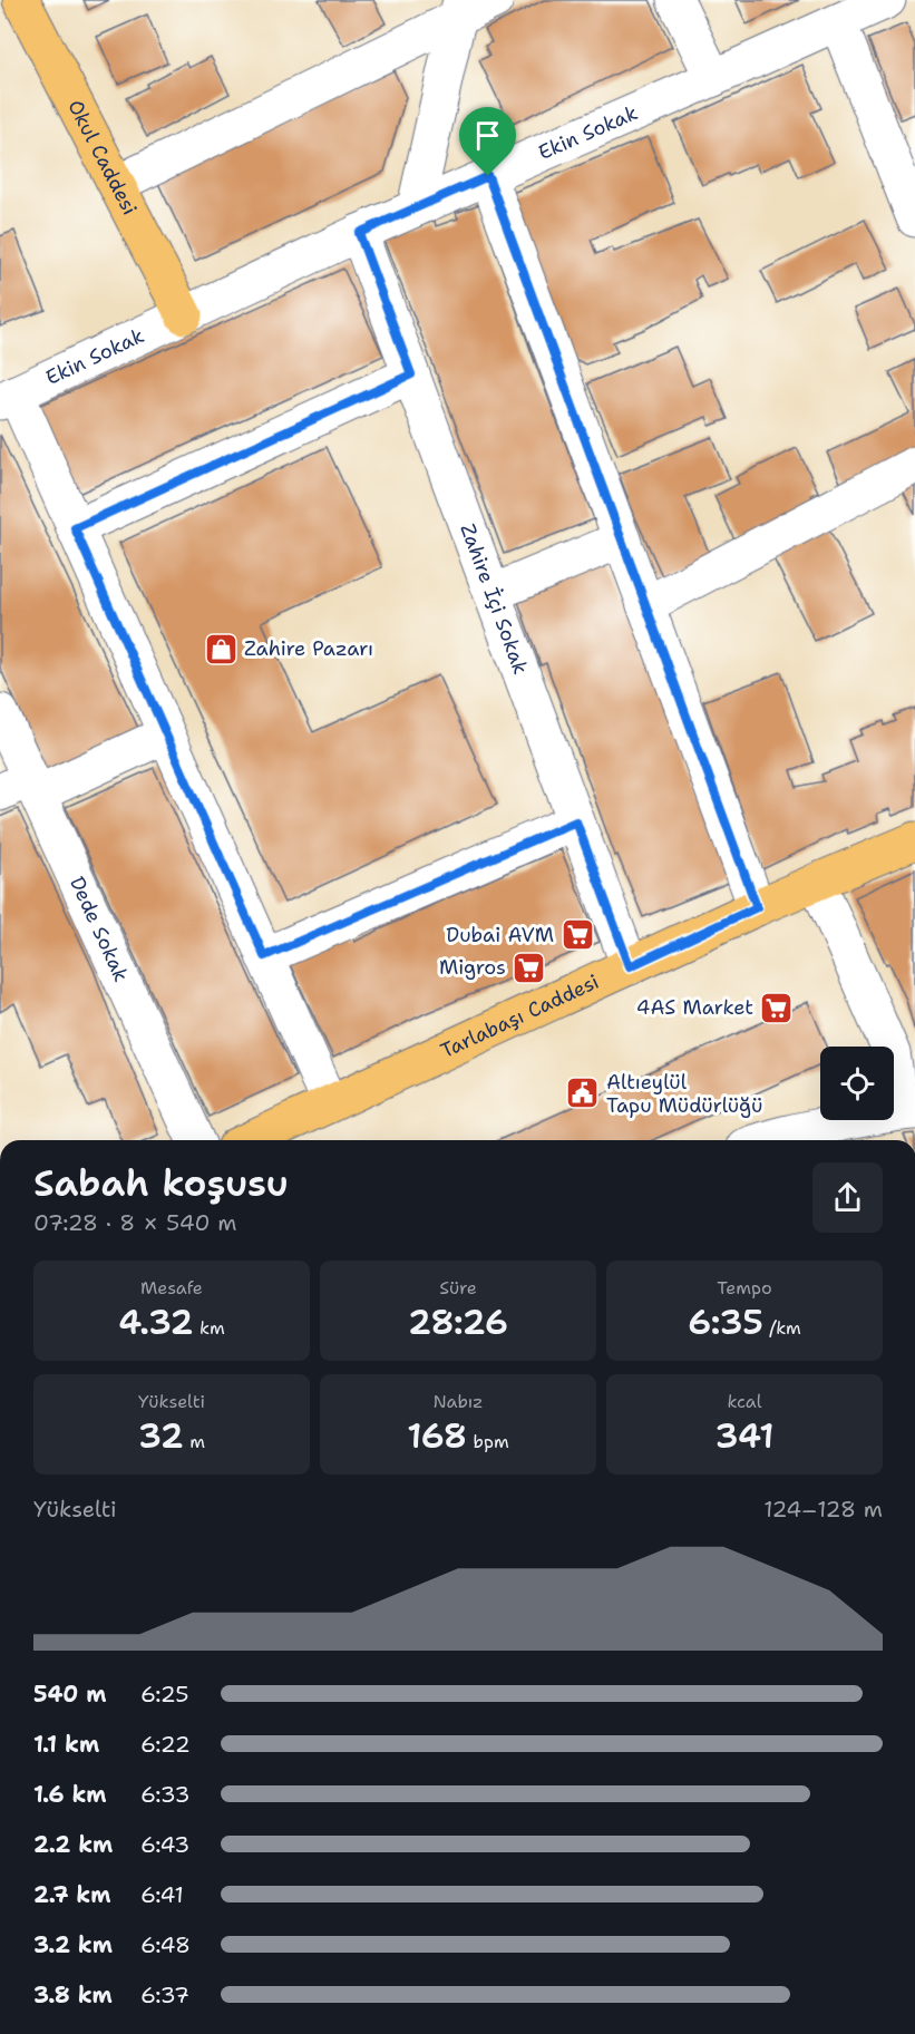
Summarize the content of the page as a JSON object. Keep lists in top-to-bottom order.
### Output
{
  "streets": {
    "main road": ["Okul Caddesi", "Tarlabaşı Caddesi"],
    "street": ["Ekin Sokak", "Zahire İçi Sokak", "Dede Sokak"]
  },
  "crossings": [
    ["Ekin Sokak", "Okul Caddesi"],
    ["Ekin Sokak", "Zahire İçi Sokak"],
    ["Zahire İçi Sokak", "Tarlabaşı Caddesi"]
  ],
  "places": {
    "shop": ["Zahire Pazarı"],
    "supermarket": ["Dubai AVM", "Migros", "4AS Market"],
    "public building": ["Altıeylül Tapu Müdürlüğü"]
  },
  "page": {
    "heading": ["Sabah koşusu", "07:28 · 8 × 540 m"],
    "stats": [
      ["Mesafe", "4.32 km"],
      ["Süre", "28:26"],
      ["Tempo", "6:35 /km"],
      ["Yükselti", "32 m"],
      ["Nabız", "168 bpm"],
      ["kcal", "341"]
    ],
    "chart": ["Yükselti", "124–128 m"],
    "list": [
      {
        "name": "540 m",
        "note": "6:25"
      },
      {
        "name": "1.1 km",
        "note": "6:22"
      },
      {
        "name": "1.6 km",
        "note": "6:33"
      },
      {
        "name": "2.2 km",
        "note": "6:43"
      },
      {
        "name": "2.7 km",
        "note": "6:41"
      },
      {
        "name": "3.2 km",
        "note": "6:48"
      },
      {
        "name": "3.8 km",
        "note": "6:37"
      }
    ]
  }
}
